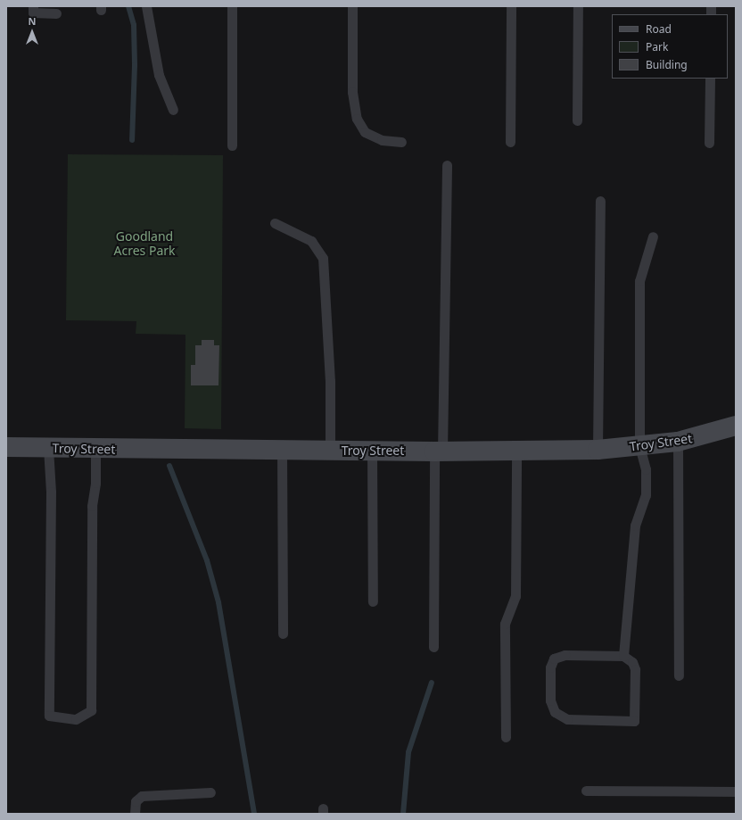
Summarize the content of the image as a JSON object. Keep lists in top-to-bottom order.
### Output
{
  "streets": {
    "main road": ["Troy Street"]
  },
  "parks": ["Goodland Acres Park"],
  "legend": ["Road", "Park", "Building"],
  "north": "top"
}
